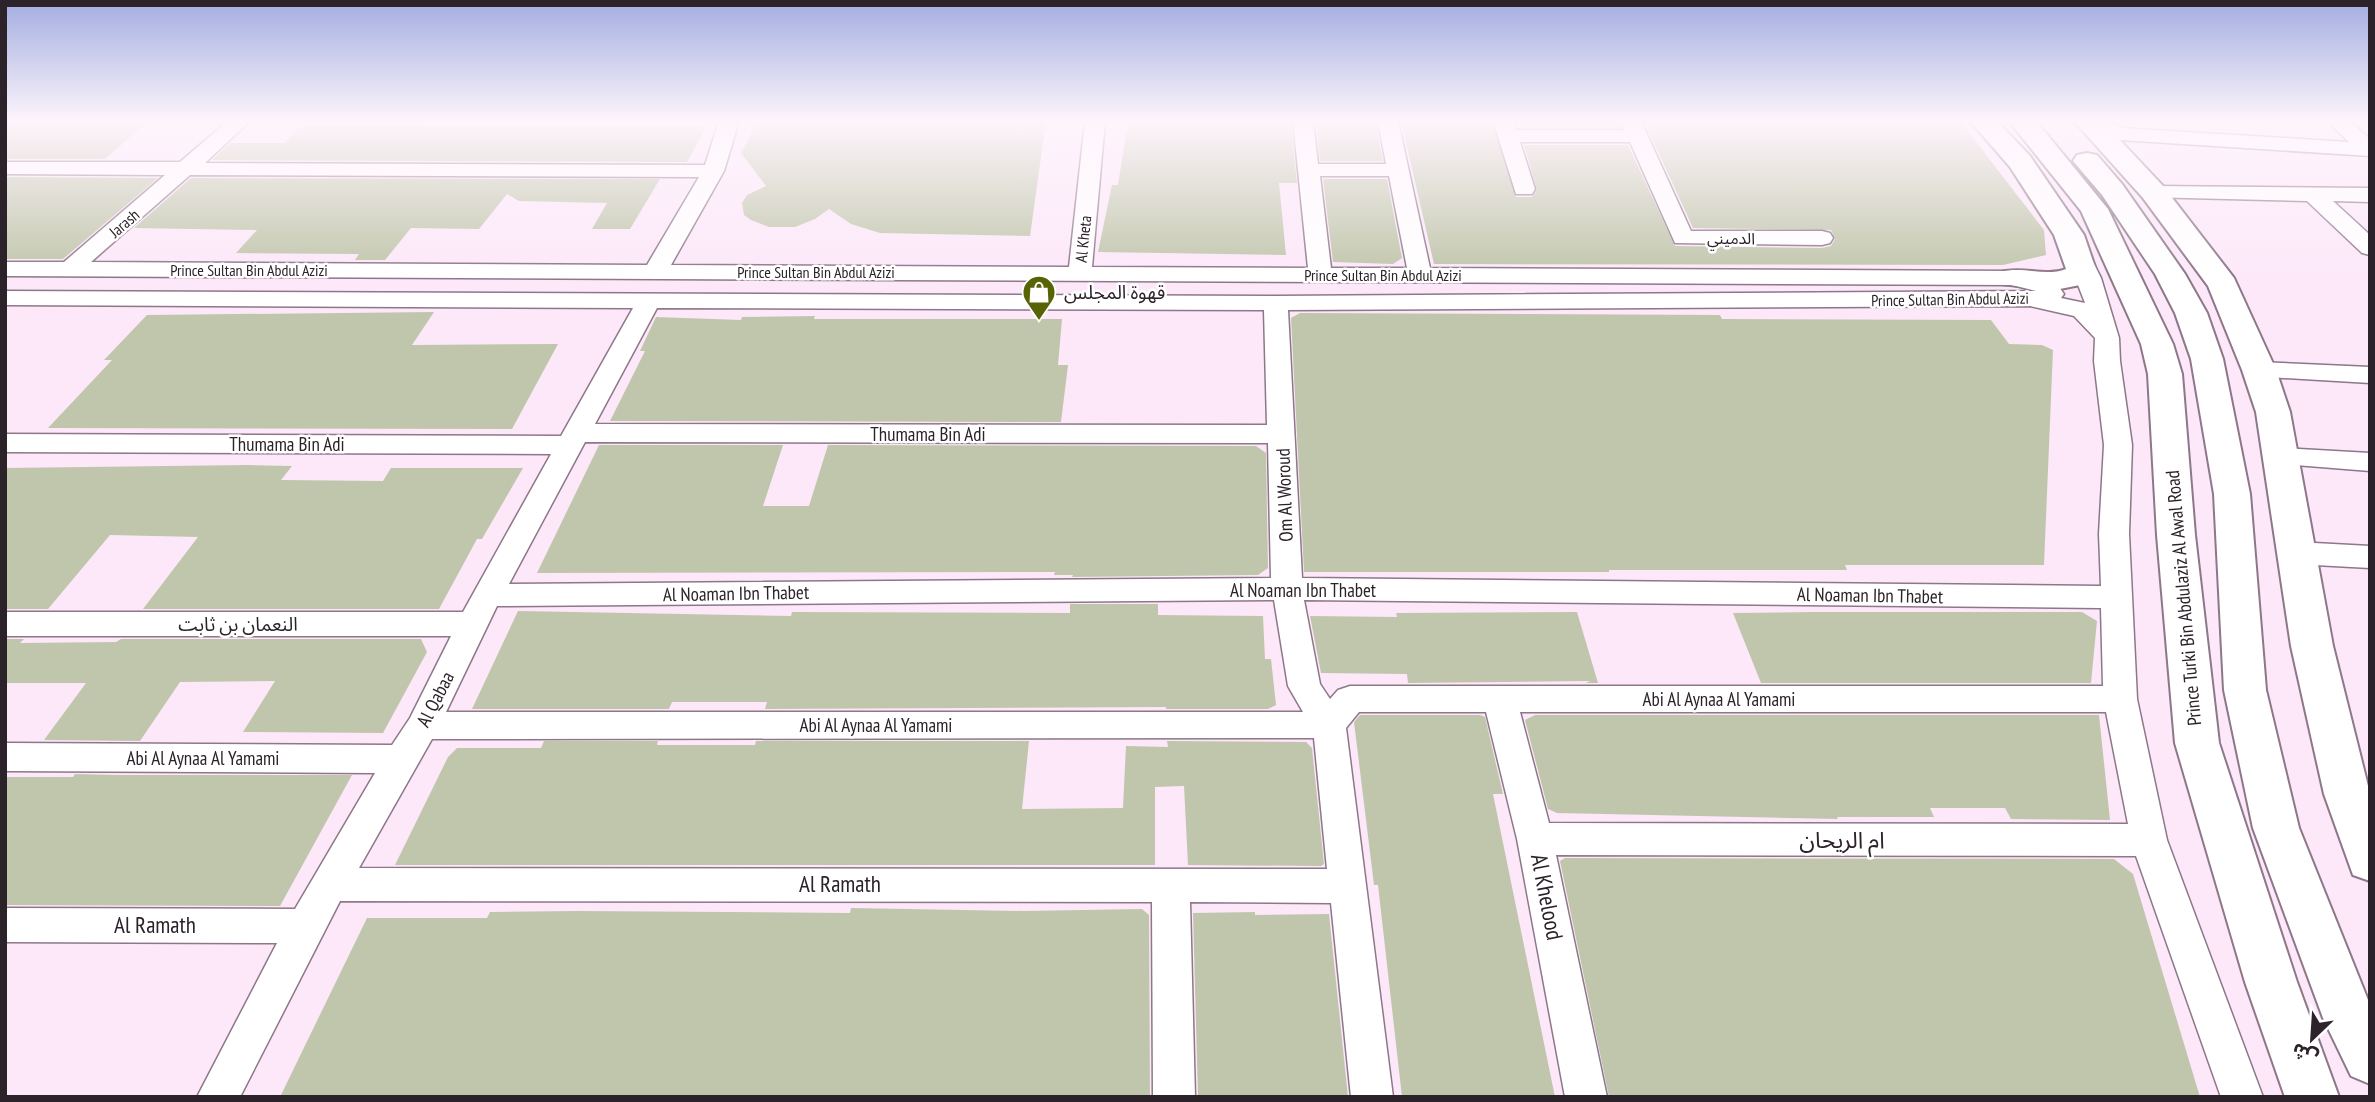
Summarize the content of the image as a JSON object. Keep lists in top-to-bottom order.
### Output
{
  "streets": {
    "main road": ["Prince Turki Bin Abdulaziz Al Awal Road"],
    "street": [
      "Jarash",
      "الدميني",
      "Al Kheta",
      "Prince Sultan Bin Abdul Azizi",
      "Thumama Bin Adi",
      "Om Al Woroud",
      "Al Noaman Ibn Thabet",
      "النعمان بن ثابت",
      "Al Qabaa",
      "Abi Al Aynaa Al Yamami",
      "ام الريحان",
      "Al Ramath",
      "Al Khelood"
    ]
  },
  "crossings": [
    ["Jarash", "Prince Sultan Bin Abdul Azizi"],
    ["Al Kheta", "Prince Sultan Bin Abdul Azizi"],
    ["Prince Sultan Bin Abdul Azizi", "Om Al Woroud"],
    ["Prince Sultan Bin Abdul Azizi", "Al Qabaa"],
    ["Thumama Bin Adi", "Om Al Woroud"],
    ["Thumama Bin Adi", "Al Qabaa"],
    ["Om Al Woroud", "Al Noaman Ibn Thabet"],
    ["Om Al Woroud", "Abi Al Aynaa Al Yamami"],
    ["Al Noaman Ibn Thabet", "Al Qabaa"],
    ["النعمان بن ثابت", "Al Qabaa"],
    ["Al Qabaa", "Abi Al Aynaa Al Yamami"],
    ["Al Qabaa", "Al Ramath"],
    ["Abi Al Aynaa Al Yamami", "Al Khelood"],
    ["ام الريحان", "Al Khelood"]
  ],
  "places": {
    "shop": ["قهوة المجلس"]
  },
  "north": "bottom left"
}
